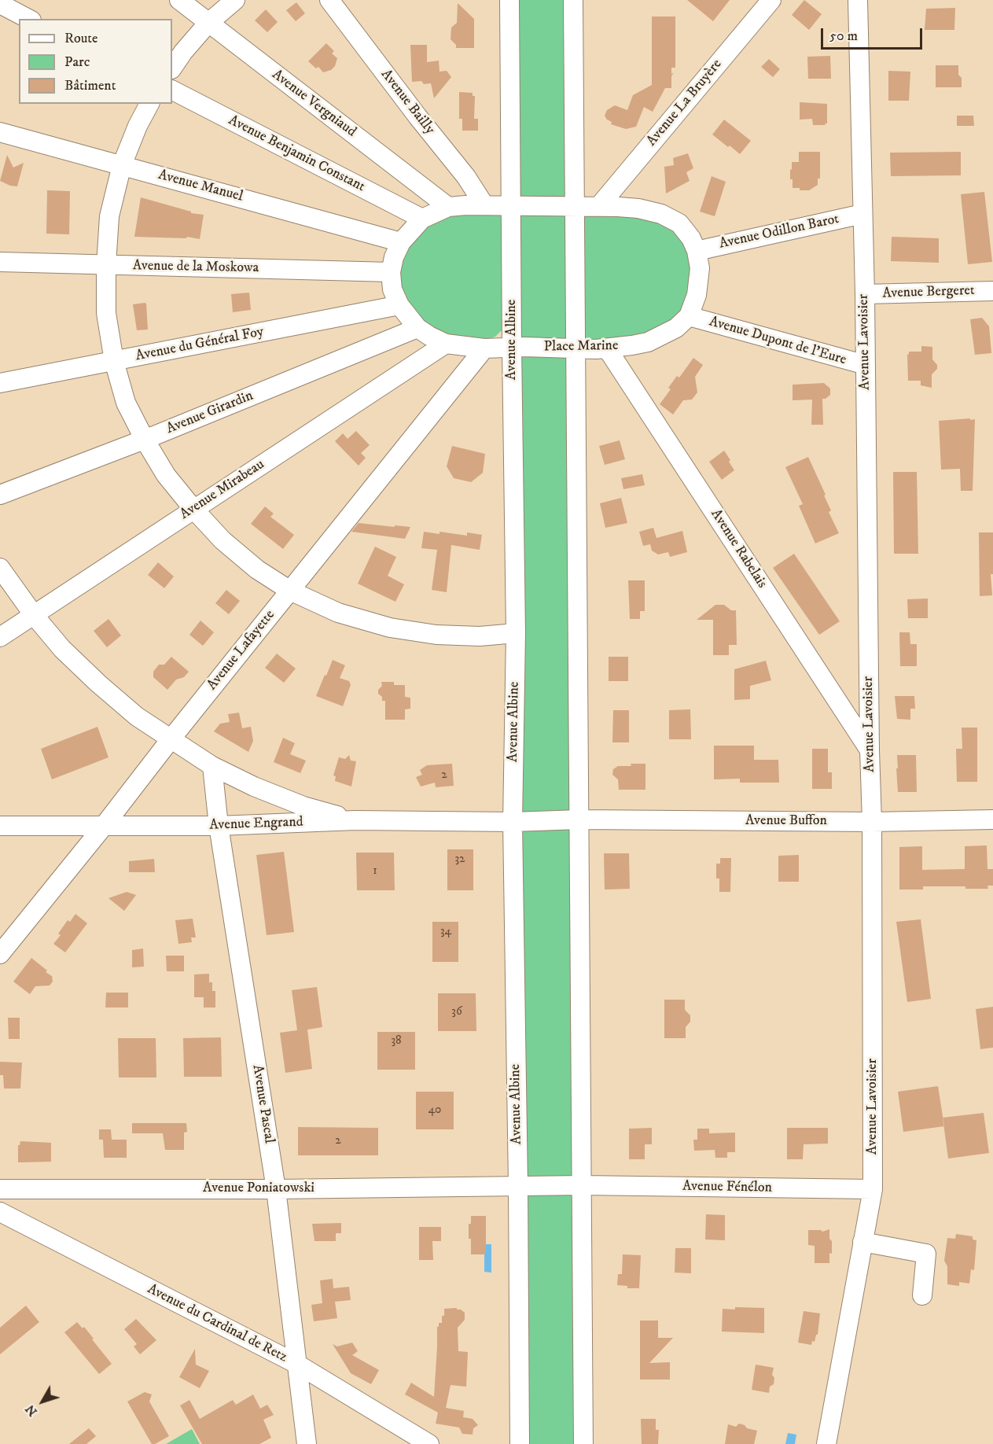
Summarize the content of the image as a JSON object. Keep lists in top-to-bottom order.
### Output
{
  "streets": {
    "street": [
      "Avenue Bailly",
      "Avenue La Bruyère",
      "Avenue Vergniaud",
      "Avenue Benjamin Constant",
      "Avenue Manuel",
      "Avenue Odillon Barot",
      "Avenue de la Moskowa",
      "Avenue Bergeret",
      "Avenue Albine",
      "Avenue Dupont de l'Eure",
      "Avenue Lavoisier",
      "Avenue du Général Foy",
      "Place Marine",
      "Avenue Girardin",
      "Avenue Mirabeau",
      "Avenue Rabelais",
      "Avenue Lafayette",
      "Avenue Buffon",
      "Avenue Engrand",
      "Avenue Pascal",
      "Avenue Fénélon",
      "Avenue Poniatowski",
      "Avenue du Cardinal de Retz"
    ]
  },
  "crossings": [
    ["Avenue Bailly", "Avenue Vergniaud"],
    ["Avenue Bailly", "Avenue Benjamin Constant"],
    ["Avenue Bailly", "Avenue Manuel"],
    ["Avenue Bailly", "Avenue de la Moskowa"],
    ["Avenue Bailly", "Avenue Albine"],
    ["Avenue Bailly", "Avenue du Général Foy"],
    ["Avenue Bailly", "Place Marine"],
    ["Avenue Bailly", "Avenue Girardin"],
    ["Avenue Bailly", "Avenue Mirabeau"],
    ["Avenue Bailly", "Avenue Lafayette"],
    ["Avenue La Bruyère", "Avenue Odillon Barot"],
    ["Avenue La Bruyère", "Avenue Dupont de l'Eure"],
    ["Avenue La Bruyère", "Place Marine"],
    ["Avenue La Bruyère", "Avenue Rabelais"],
    ["Avenue Vergniaud", "Avenue Benjamin Constant"],
    ["Avenue Vergniaud", "Avenue Manuel"],
    ["Avenue Vergniaud", "Avenue de la Moskowa"],
    ["Avenue Vergniaud", "Avenue Albine"],
    ["Avenue Vergniaud", "Avenue du Général Foy"],
    ["Avenue Vergniaud", "Place Marine"],
    ["Avenue Vergniaud", "Avenue Girardin"],
    ["Avenue Vergniaud", "Avenue Mirabeau"],
    ["Avenue Vergniaud", "Avenue Lafayette"],
    ["Avenue Benjamin Constant", "Avenue Manuel"],
    ["Avenue Benjamin Constant", "Avenue de la Moskowa"],
    ["Avenue Benjamin Constant", "Avenue Albine"],
    ["Avenue Benjamin Constant", "Avenue du Général Foy"],
    ["Avenue Benjamin Constant", "Place Marine"],
    ["Avenue Benjamin Constant", "Avenue Girardin"],
    ["Avenue Benjamin Constant", "Avenue Mirabeau"],
    ["Avenue Benjamin Constant", "Avenue Lafayette"],
    ["Avenue Manuel", "Avenue de la Moskowa"],
    ["Avenue Manuel", "Avenue Albine"],
    ["Avenue Manuel", "Avenue du Général Foy"],
    ["Avenue Manuel", "Place Marine"],
    ["Avenue Manuel", "Avenue Girardin"],
    ["Avenue Manuel", "Avenue Mirabeau"],
    ["Avenue Manuel", "Avenue Lafayette"],
    ["Avenue Odillon Barot", "Avenue Dupont de l'Eure"],
    ["Avenue Odillon Barot", "Avenue Lavoisier"],
    ["Avenue Odillon Barot", "Place Marine"],
    ["Avenue Odillon Barot", "Avenue Rabelais"],
    ["Avenue de la Moskowa", "Avenue Albine"],
    ["Avenue de la Moskowa", "Avenue du Général Foy"],
    ["Avenue de la Moskowa", "Place Marine"],
    ["Avenue de la Moskowa", "Avenue Girardin"],
    ["Avenue de la Moskowa", "Avenue Mirabeau"],
    ["Avenue de la Moskowa", "Avenue Lafayette"],
    ["Avenue Bergeret", "Avenue Lavoisier"],
    ["Avenue Albine", "Avenue du Général Foy"],
    ["Avenue Albine", "Place Marine"],
    ["Avenue Albine", "Avenue Girardin"],
    ["Avenue Albine", "Avenue Mirabeau"],
    ["Avenue Albine", "Avenue Lafayette"],
    ["Avenue Albine", "Avenue Buffon"],
    ["Avenue Albine", "Avenue Engrand"],
    ["Avenue Albine", "Avenue Fénélon"],
    ["Avenue Albine", "Avenue Poniatowski"],
    ["Avenue Dupont de l'Eure", "Avenue Lavoisier"],
    ["Avenue Dupont de l'Eure", "Place Marine"],
    ["Avenue Dupont de l'Eure", "Avenue Rabelais"],
    ["Avenue Lavoisier", "Avenue Rabelais"],
    ["Avenue Lavoisier", "Avenue Buffon"],
    ["Avenue Lavoisier", "Avenue Fénélon"],
    ["Avenue du Général Foy", "Place Marine"],
    ["Avenue du Général Foy", "Avenue Girardin"],
    ["Avenue du Général Foy", "Avenue Mirabeau"],
    ["Avenue du Général Foy", "Avenue Lafayette"],
    ["Place Marine", "Avenue Girardin"],
    ["Place Marine", "Avenue Mirabeau"],
    ["Place Marine", "Avenue Rabelais"],
    ["Place Marine", "Avenue Lafayette"],
    ["Avenue Girardin", "Avenue Mirabeau"],
    ["Avenue Girardin", "Avenue Lafayette"],
    ["Avenue Mirabeau", "Avenue Lafayette"],
    ["Avenue Lafayette", "Avenue Engrand"],
    ["Avenue Buffon", "Avenue Engrand"],
    ["Avenue Engrand", "Avenue Pascal"],
    ["Avenue Pascal", "Avenue Poniatowski"],
    ["Avenue Pascal", "Avenue du Cardinal de Retz"],
    ["Avenue Fénélon", "Avenue Poniatowski"]
  ],
  "house_numbers": [
    "2",
    "32",
    "1",
    "34",
    "36",
    "38",
    "40",
    "2"
  ],
  "legend": ["Route", "Parc", "Bâtiment"],
  "scale_bar": "50 m",
  "north": "bottom left"
}
